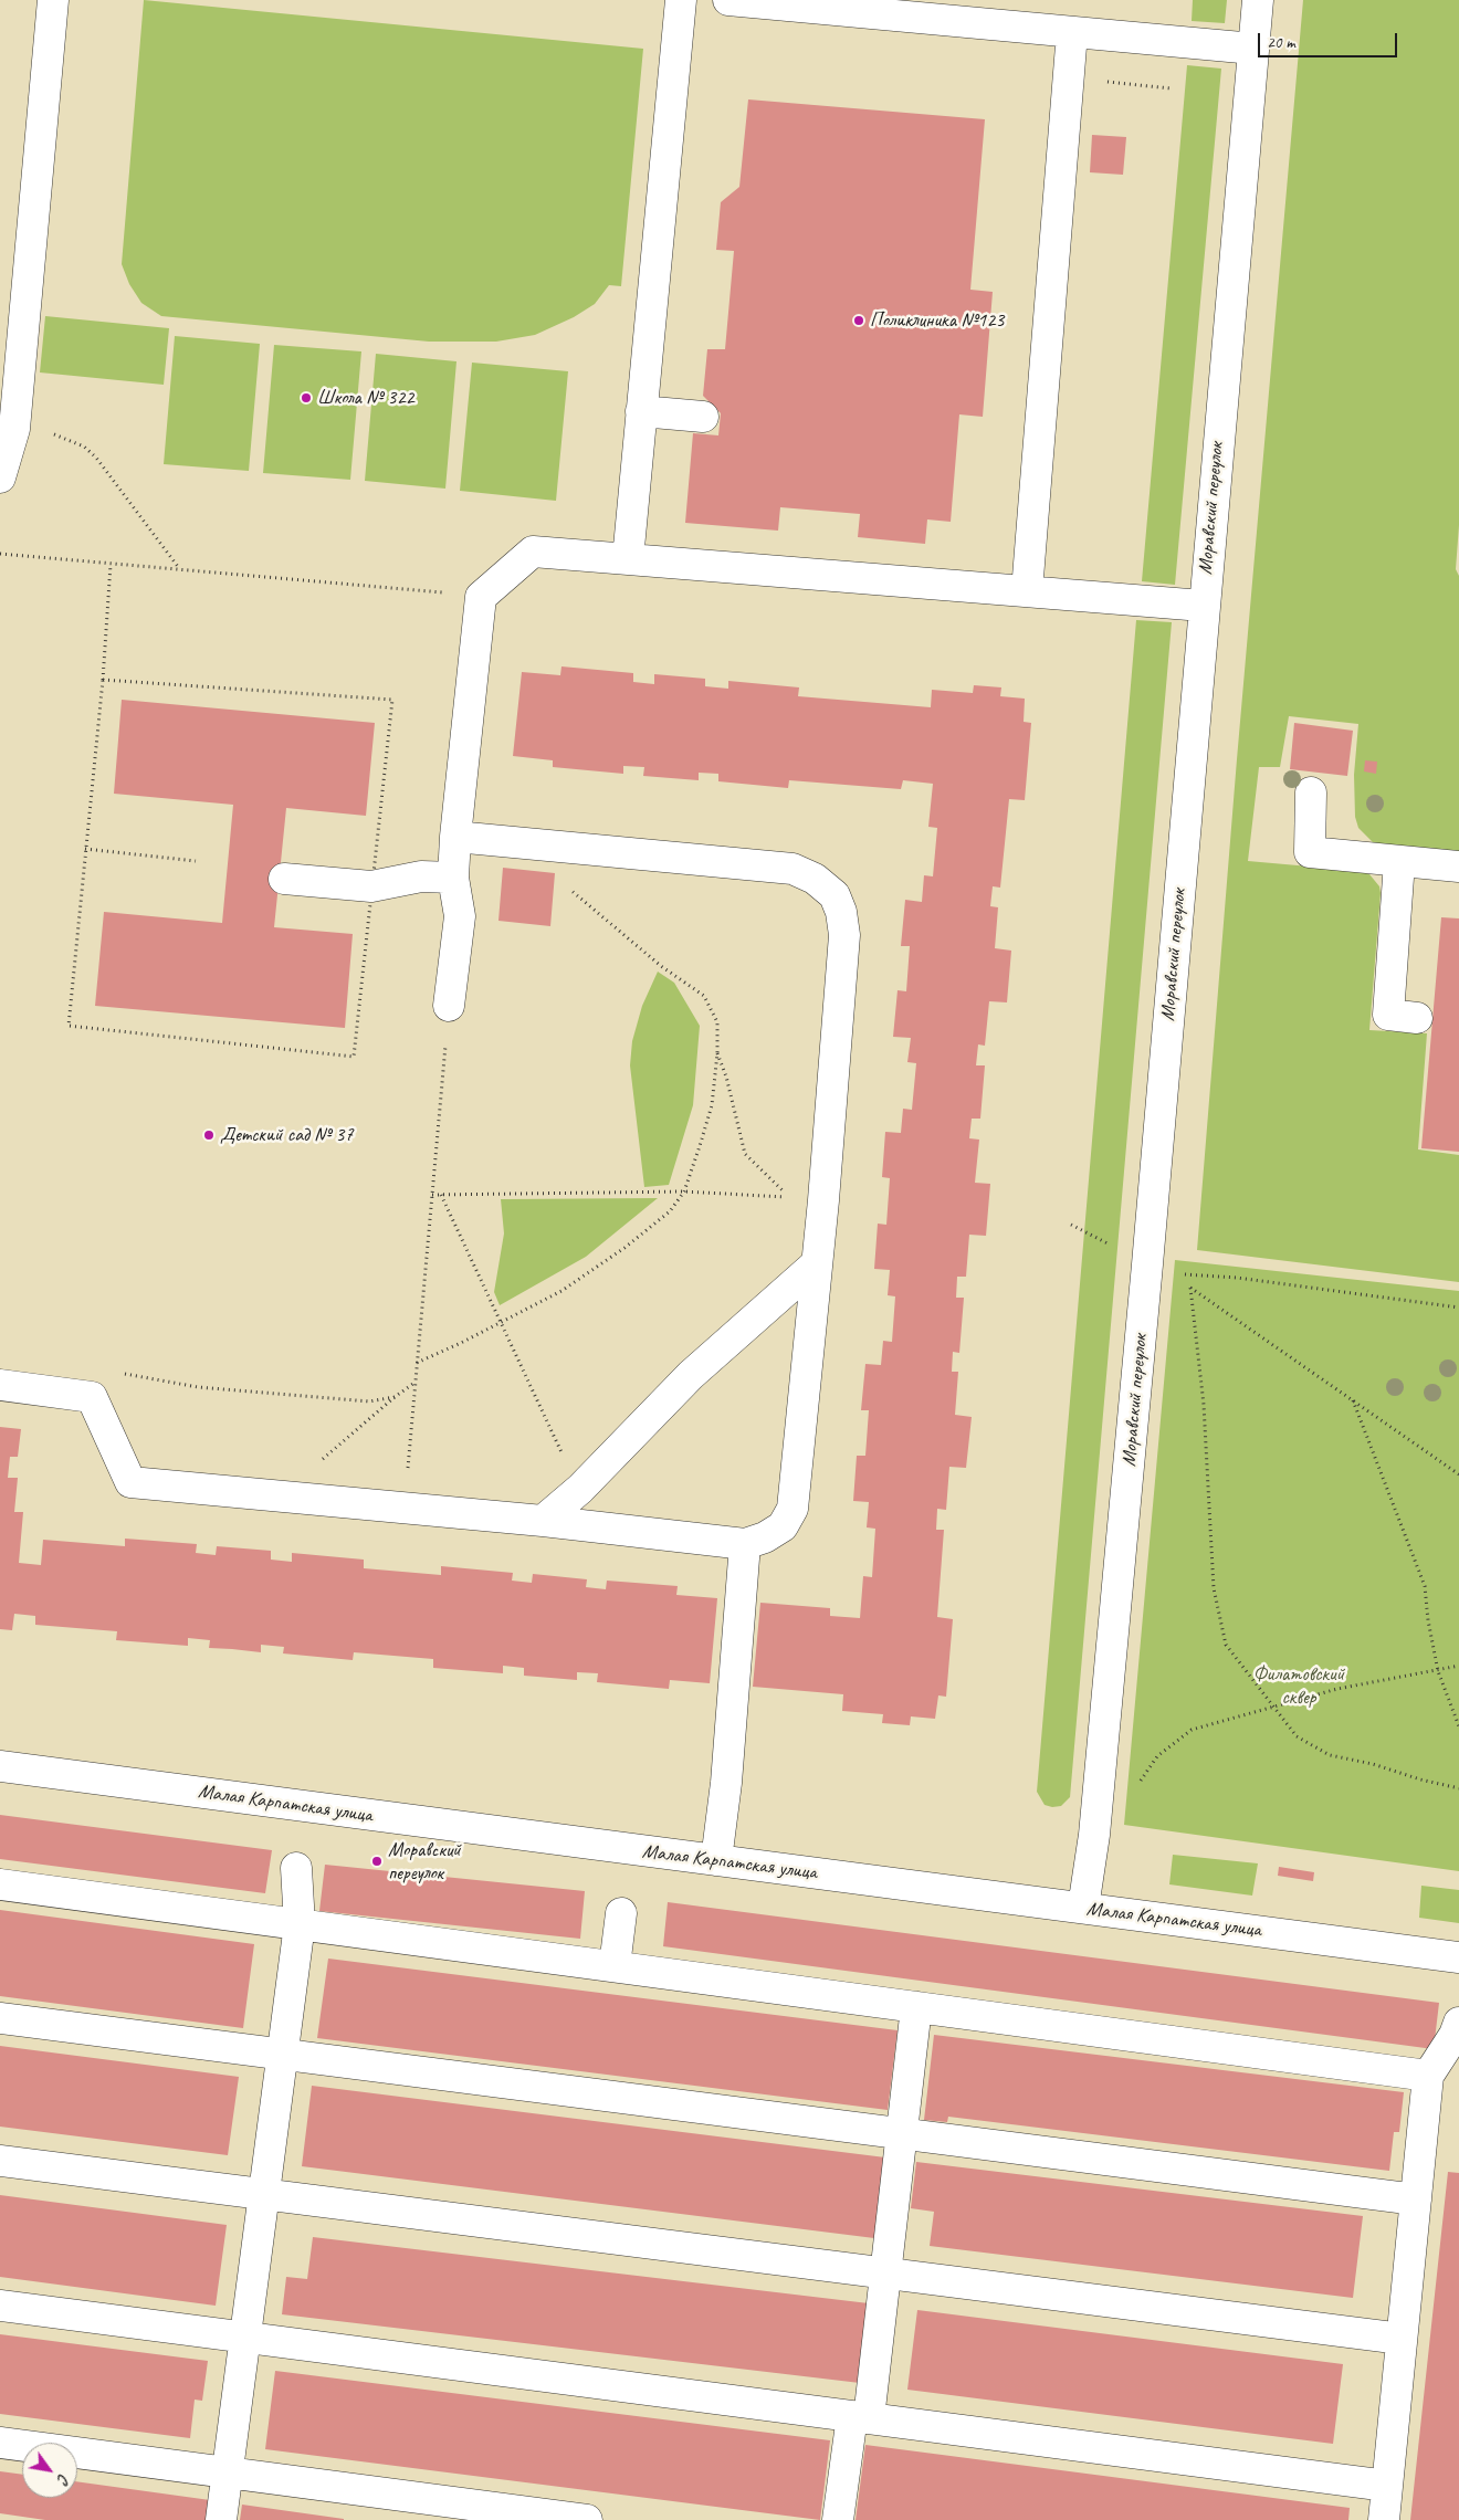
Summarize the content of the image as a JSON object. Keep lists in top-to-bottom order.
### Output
{
  "streets": {
    "street": ["Моравский переулок", "Малая Карпатская улица"]
  },
  "crossings": [
    ["Моравский переулок", "Малая Карпатская улица"]
  ],
  "parks": ["Филатовский сквер"],
  "places": [
    "Поликлиника №123",
    "Школа № 322",
    "Детский сад № 37",
    "Моравский переулок"
  ],
  "scale_bar": "20 m",
  "north": "bottom right"
}
